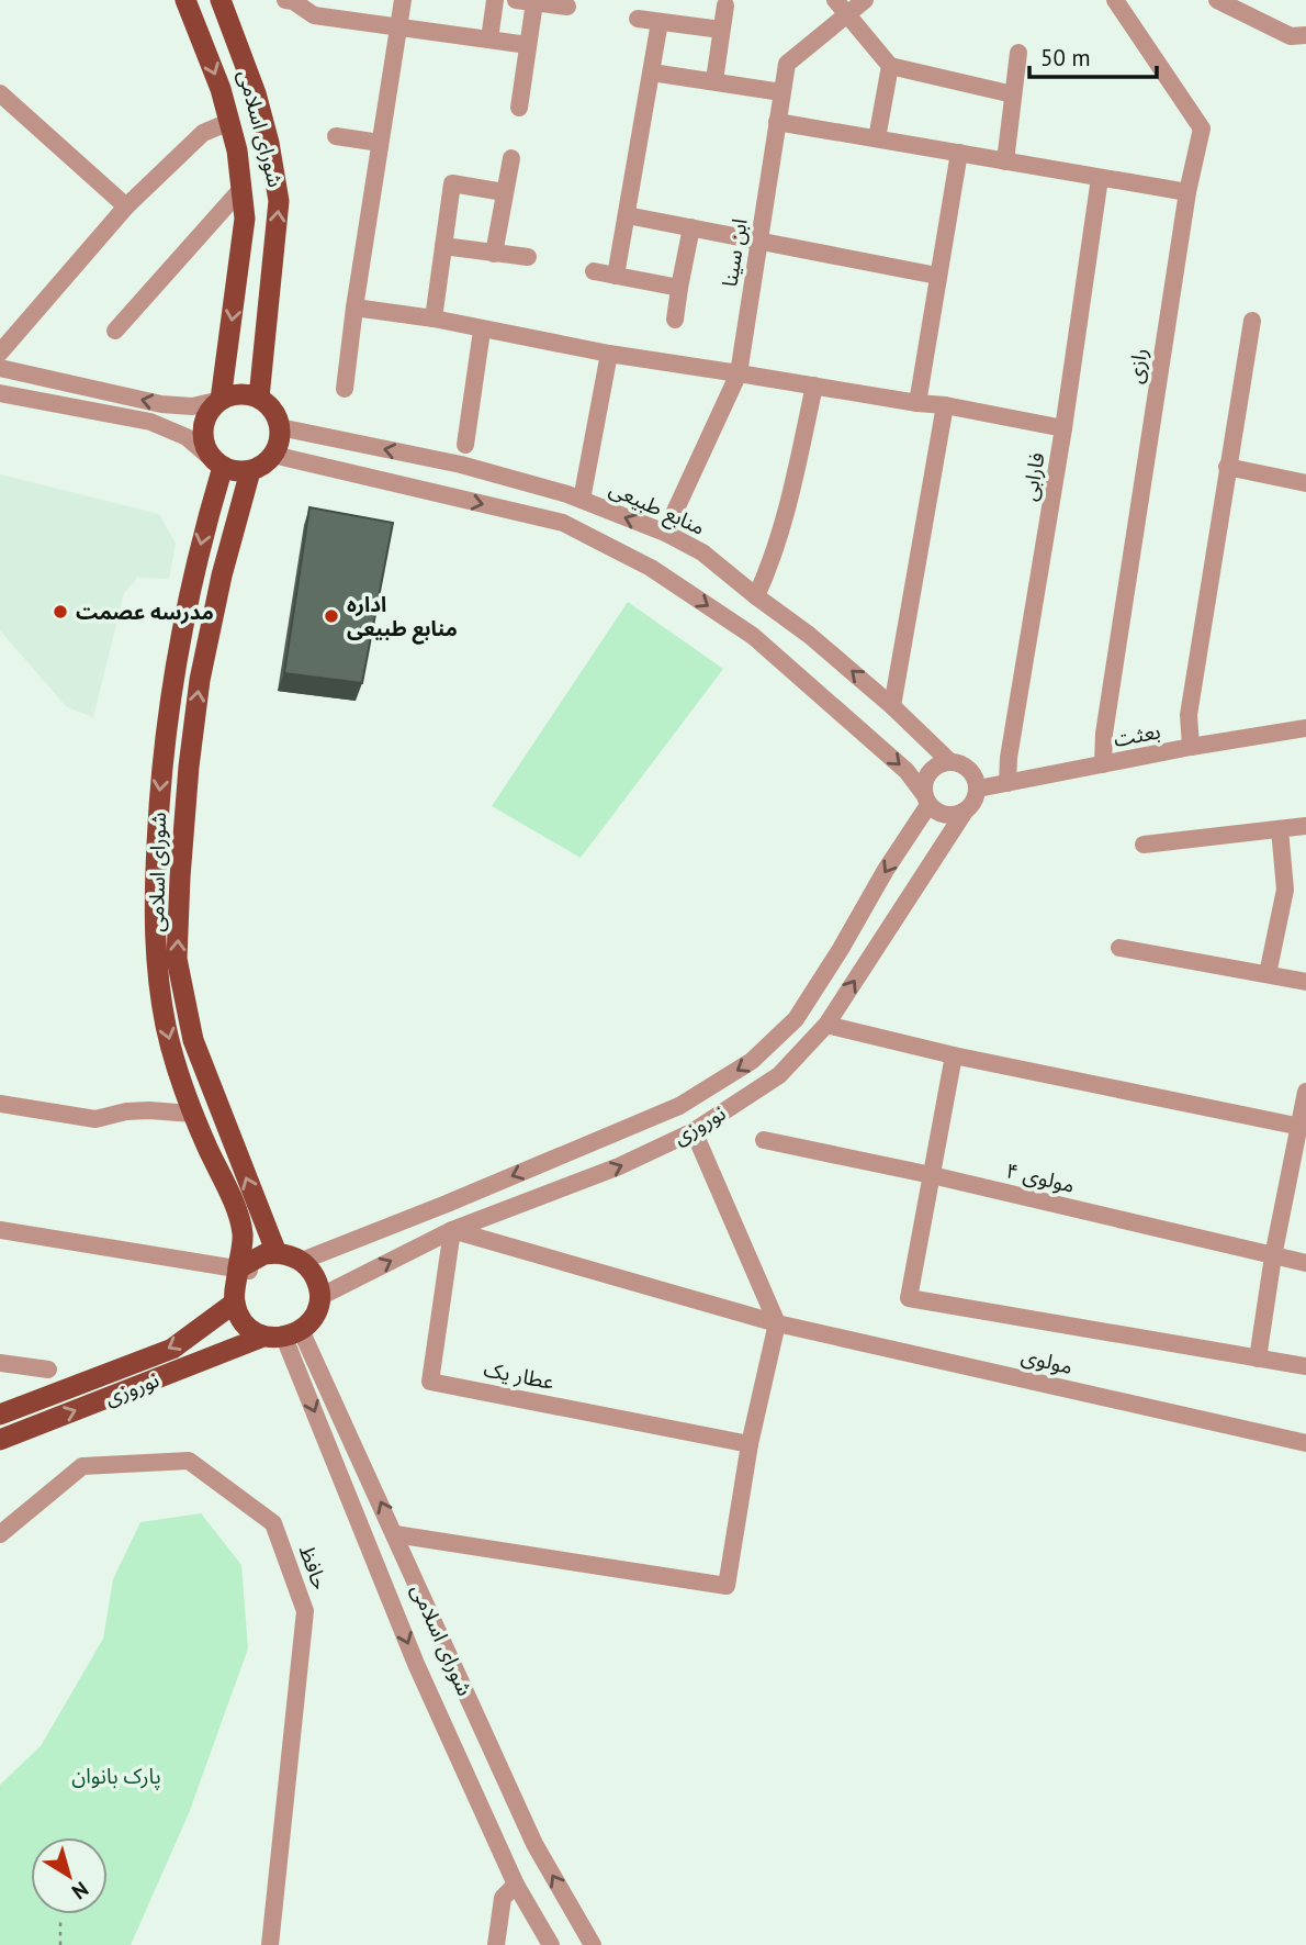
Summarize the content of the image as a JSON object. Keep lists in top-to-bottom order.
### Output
{
  "streets": {
    "main road": ["شورای اسلامی", "نوروزی"],
    "street": [
      "ابن سینا",
      "رازی",
      "فارابی",
      "منابع طبیعی",
      "بعثت",
      "مولوی ۴",
      "مولوی",
      "عطار یک",
      "حافظ"
    ]
  },
  "crossings": [
    ["شورای اسلامی", "منابع طبیعی"],
    ["شورای اسلامی", "نوروزی"],
    ["ابن سینا", "منابع طبیعی"],
    ["رازی", "بعثت"],
    ["فارابی", "بعثت"],
    ["منابع طبیعی", "بعثت"],
    ["منابع طبیعی", "نوروزی"],
    ["بعثت", "نوروزی"],
    ["نوروزی", "مولوی"],
    ["نوروزی", "عطار یک"],
    ["مولوی", "عطار یک"]
  ],
  "parks": ["پارک بانوان"],
  "places": ["مدرسه عصمت", "اداره منابع طبیعی"],
  "scale_bar": "50 m",
  "north": "bottom right"
}
